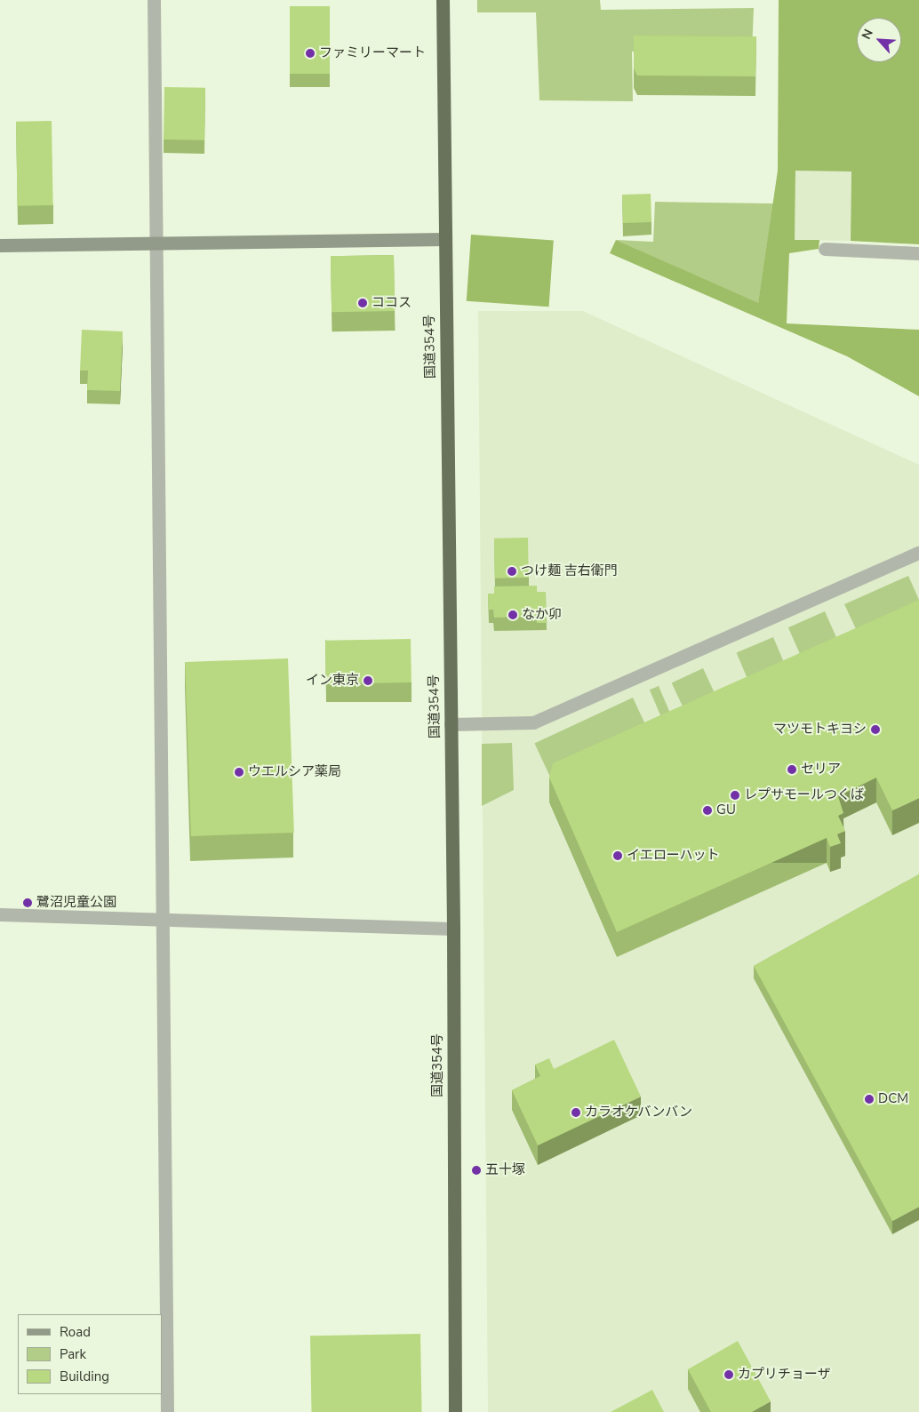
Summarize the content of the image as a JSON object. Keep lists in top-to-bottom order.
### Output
{
  "streets": {
    "highway": ["国道354号"]
  },
  "places": [
    "ファミリーマート",
    "ココス",
    "つけ麺 吉右衛門",
    "なか卯",
    "イン東京",
    "マツモトキヨシ",
    "セリア",
    "ウエルシア薬局",
    "レプサモールつくば",
    "GU",
    "イエローハット",
    "鷺沼児童公園",
    "DCM",
    "カラオケバンバン",
    "五十塚",
    "カプリチョーザ"
  ],
  "legend": ["Road", "Park", "Building"],
  "north": "top left"
}
